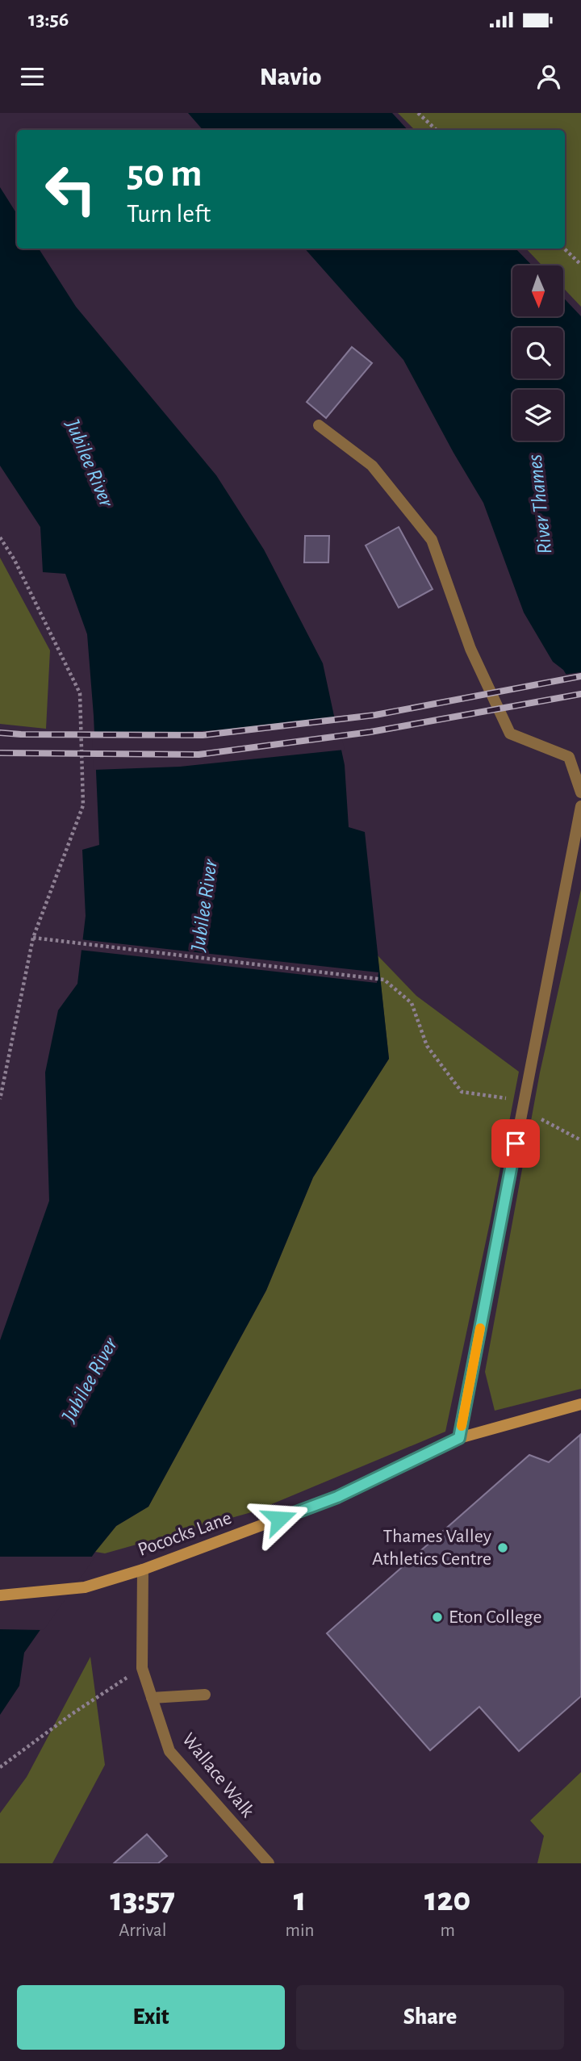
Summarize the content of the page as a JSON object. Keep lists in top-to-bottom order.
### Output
{
  "streets": {
    "main road": ["Pococks Lane"],
    "street": ["Wallace Walk"]
  },
  "crossings": [
    ["Pococks Lane", "Wallace Walk"]
  ],
  "water": ["Jubilee River", "River Thames"],
  "places": ["Thames Valley Athletics Centre", "Eton College"],
  "north": "bottom",
  "page": {
    "status": "13:56",
    "header": "Navio",
    "turn": ["50 m", "Turn left"],
    "eta": [
      "13:57",
      "Arrival",
      "1",
      "min",
      "120",
      "m"
    ],
    "buttons": ["Exit", "Share"]
  }
}
